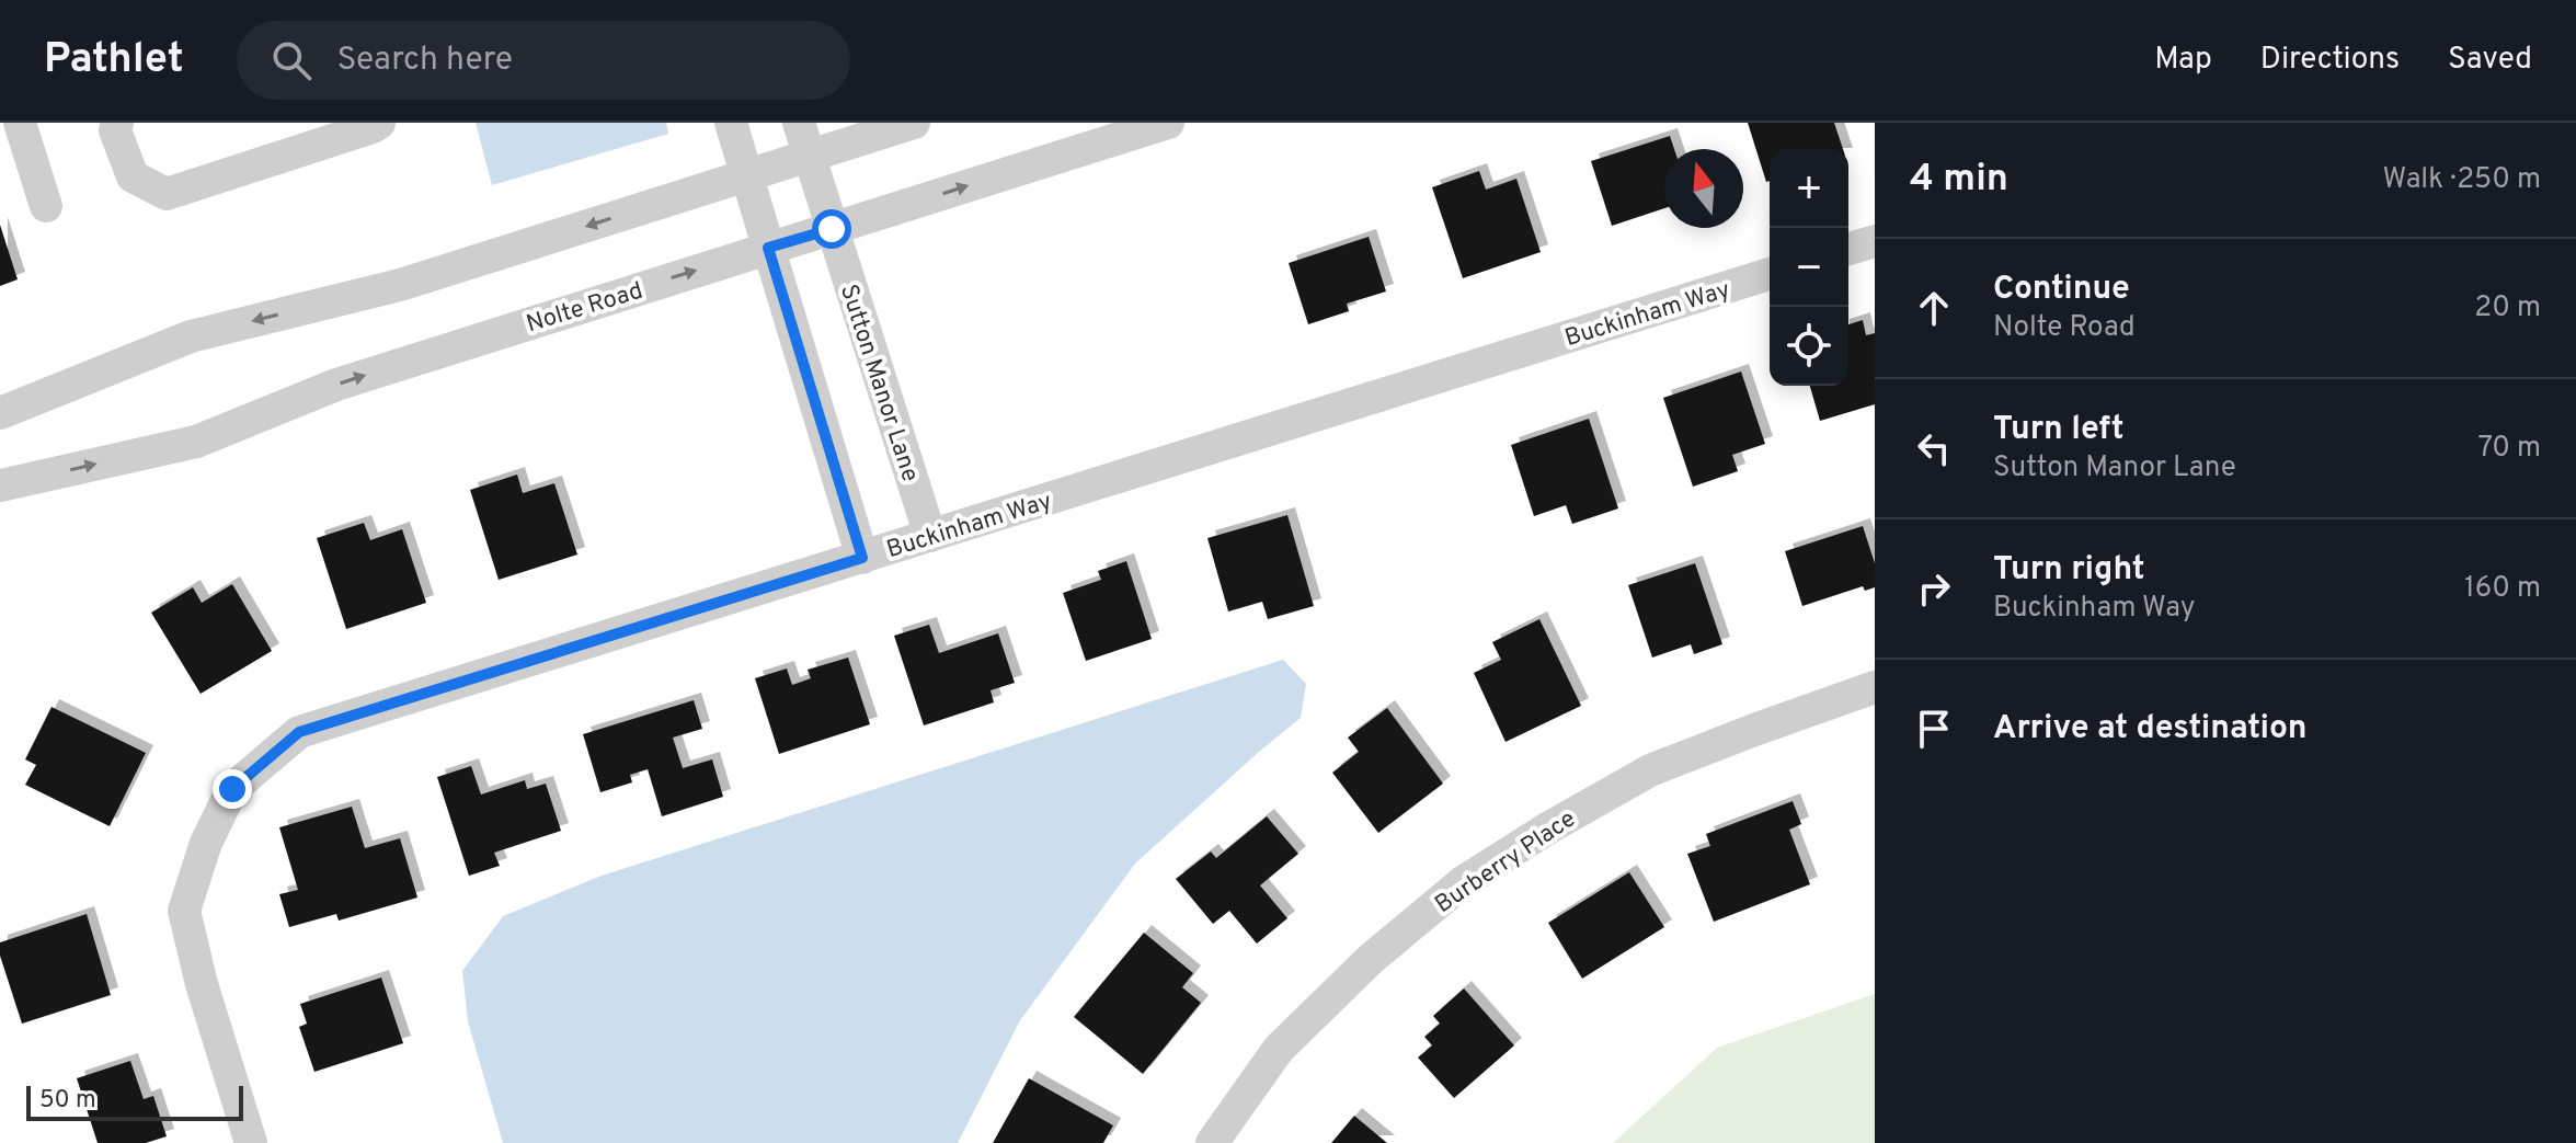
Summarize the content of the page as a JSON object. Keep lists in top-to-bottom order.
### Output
{
  "streets": {
    "street": [
      "Nolte Road",
      "Buckinham Way",
      "Sutton Manor Lane",
      "Burberry Place"
    ]
  },
  "crossings": [
    ["Nolte Road", "Sutton Manor Lane"],
    ["Buckinham Way", "Sutton Manor Lane"]
  ],
  "scale_bar": "50 m",
  "north": "top",
  "page": {
    "header": "Pathlet",
    "search": "Search here",
    "nav": ["Map", "Directions", "Saved"],
    "heading": ["4 min", "Walk · 250 m"],
    "map_buttons": ["+", "−"],
    "list": [
      ["Continue", "Nolte Road", "20 m"],
      ["Turn left", "Sutton Manor Lane", "70 m"],
      ["Turn right", "Buckinham Way", "160 m"],
      "Arrive at destination"
    ],
    "scale": "50 m"
  }
}
